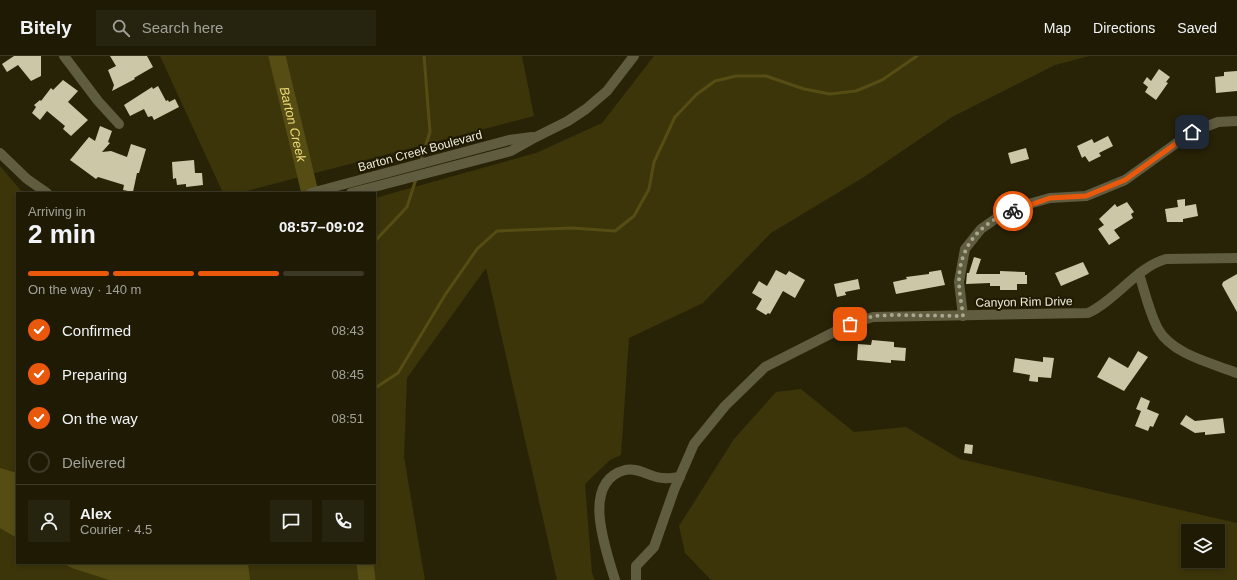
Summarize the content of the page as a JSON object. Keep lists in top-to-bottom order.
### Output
{
  "streets": {
    "street": ["Barton Creek Boulevard", "Canyon Rim Drive"]
  },
  "water": ["Barton Creek"],
  "page": {
    "header": "Bitely",
    "search": "Search here",
    "nav": ["Map", "Directions", "Saved"],
    "heading": ["2 min", "Arriving in", "08:57–09:02"],
    "panel": ["Alex", "Courier · 4.5"],
    "bar": "On the way · 140 m",
    "list": [
      ["Confirmed", "08:43"],
      ["Preparing", "08:45"],
      ["On the way", "08:51"],
      "Delivered"
    ]
  }
}
